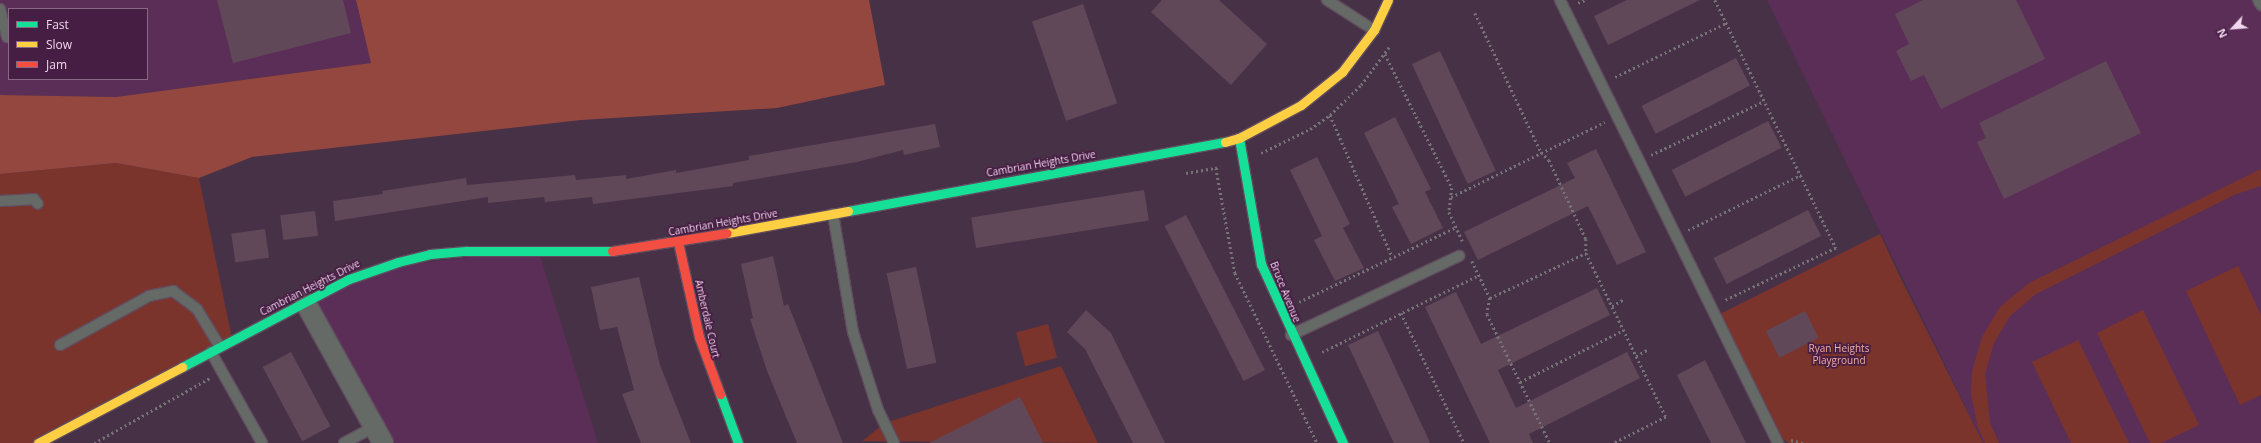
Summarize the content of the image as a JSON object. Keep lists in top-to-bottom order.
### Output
{
  "streets": {
    "street": ["Cambrian Heights Drive", "Bruce Avenue", "Amberdale Court"]
  },
  "crossings": [
    ["Cambrian Heights Drive", "Bruce Avenue"],
    ["Cambrian Heights Drive", "Amberdale Court"]
  ],
  "parks": ["Ryan Heights Playground"],
  "legend": ["Fast", "Slow", "Jam"],
  "north": "bottom left"
}
